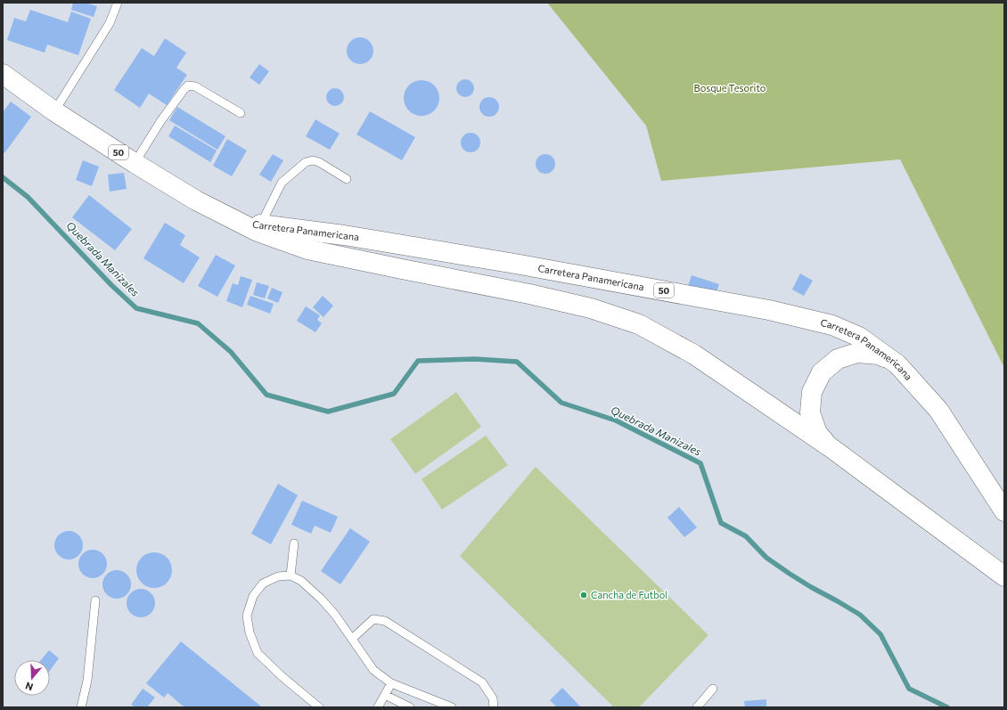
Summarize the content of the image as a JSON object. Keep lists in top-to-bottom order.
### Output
{
  "streets": {
    "highway": ["50", "Carretera Panamericana"]
  },
  "water": ["Quebrada Manizales"],
  "parks": ["Bosque Tesorito"],
  "places": ["Cancha de Futbol"],
  "north": "bottom"
}
